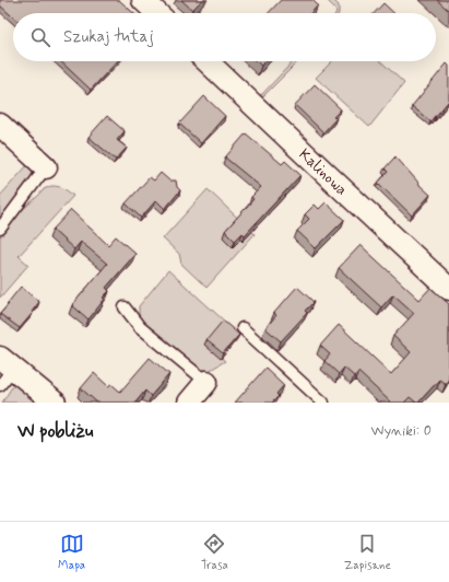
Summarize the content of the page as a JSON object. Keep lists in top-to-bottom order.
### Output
{
  "streets": {
    "street": ["Kalinowa"]
  },
  "page": {
    "search": "Szukaj tutaj",
    "heading": ["W pobliżu", "Wyniki: 0"],
    "nav": ["Mapa", "Trasa", "Zapisane"]
  }
}
